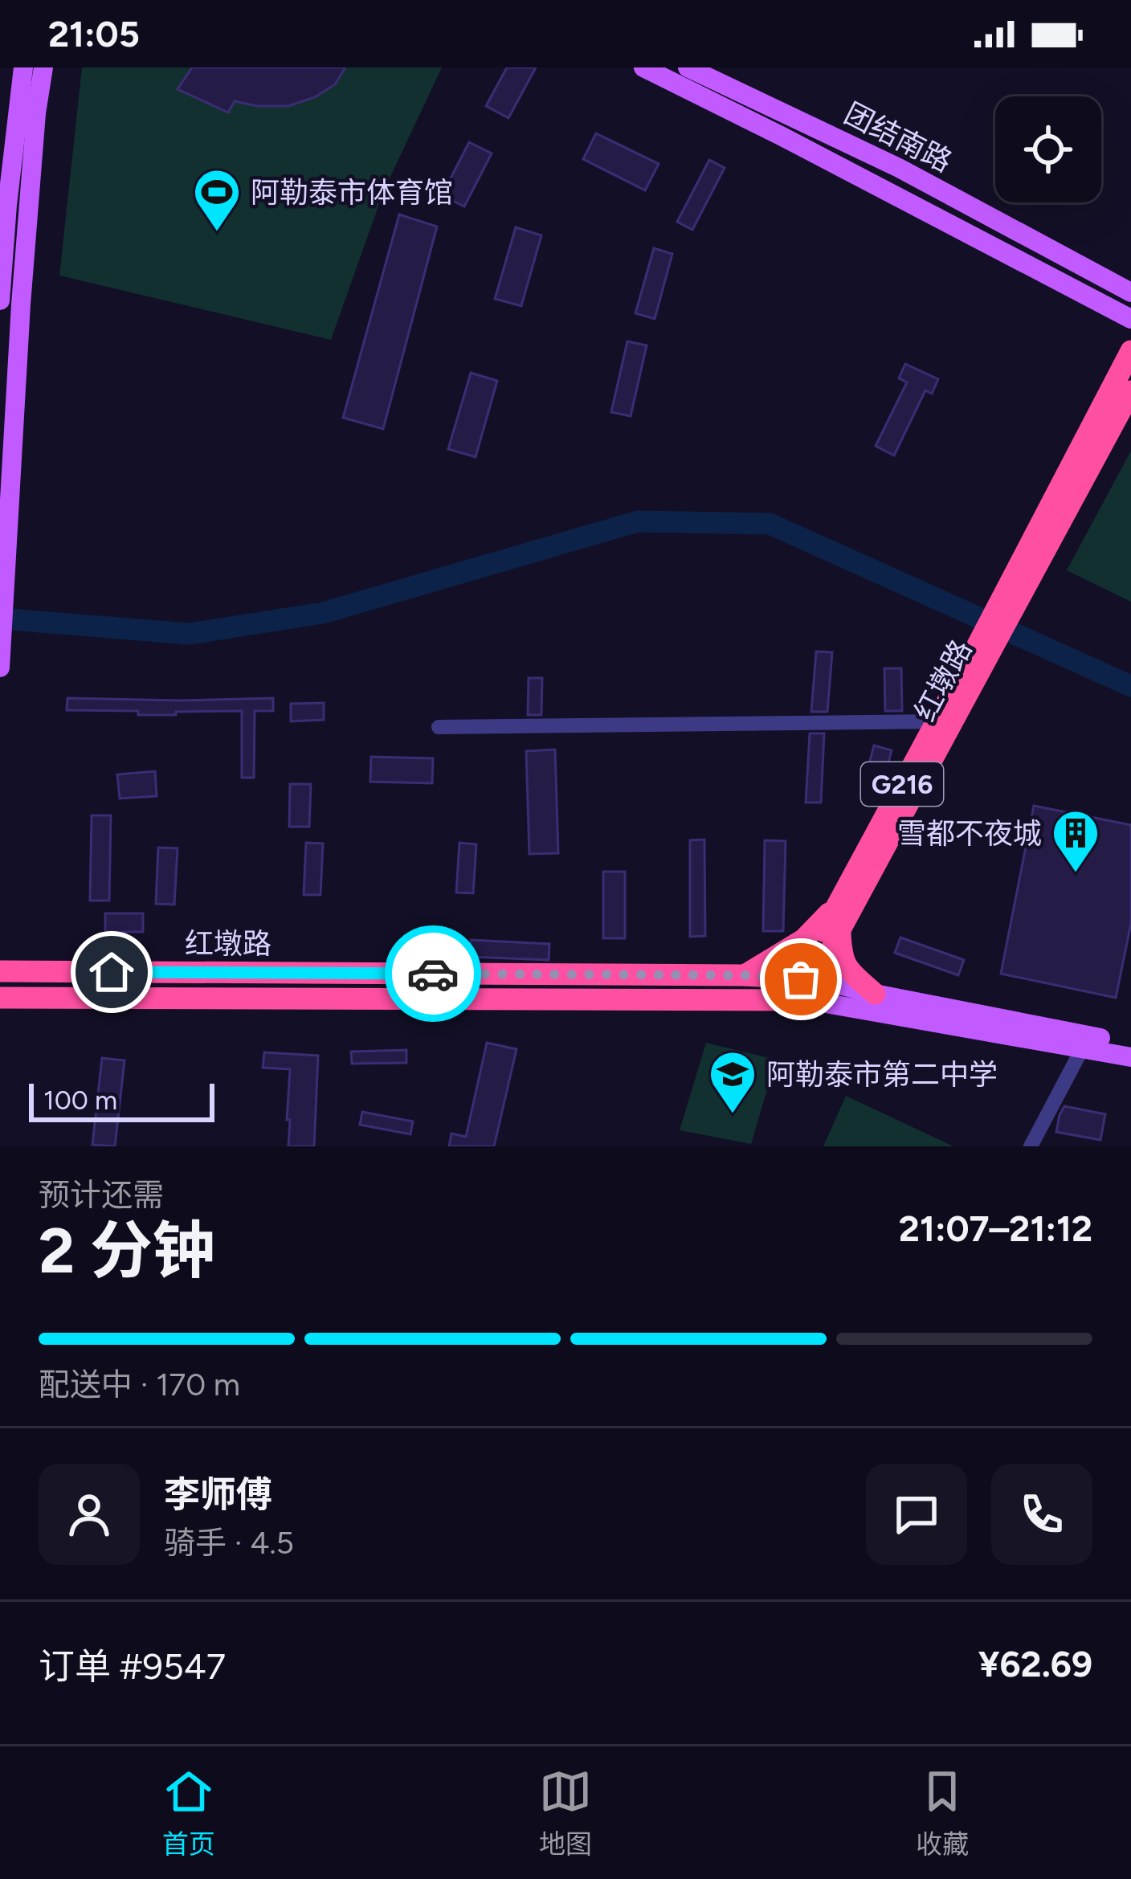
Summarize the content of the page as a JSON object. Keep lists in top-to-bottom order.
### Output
{
  "streets": {
    "highway": ["红墩路", "G216"],
    "main road": ["团结南路"]
  },
  "places": {
    "sports": ["阿勒泰市体育馆"],
    "building": ["雪都不夜城"],
    "school or university": ["阿勒泰市第二中学"]
  },
  "scale_bar": "100 m",
  "page": {
    "status": "21:05",
    "scale": "100 m",
    "heading": ["2 分钟", "预计还需", "21:07–21:12"],
    "panel": [
      "李师傅",
      "骑手 · 4.5",
      "订单 #9547",
      "¥62.69"
    ],
    "bar": "配送中 · 170 m",
    "tabs": ["首页", "地图", "收藏"]
  }
}
